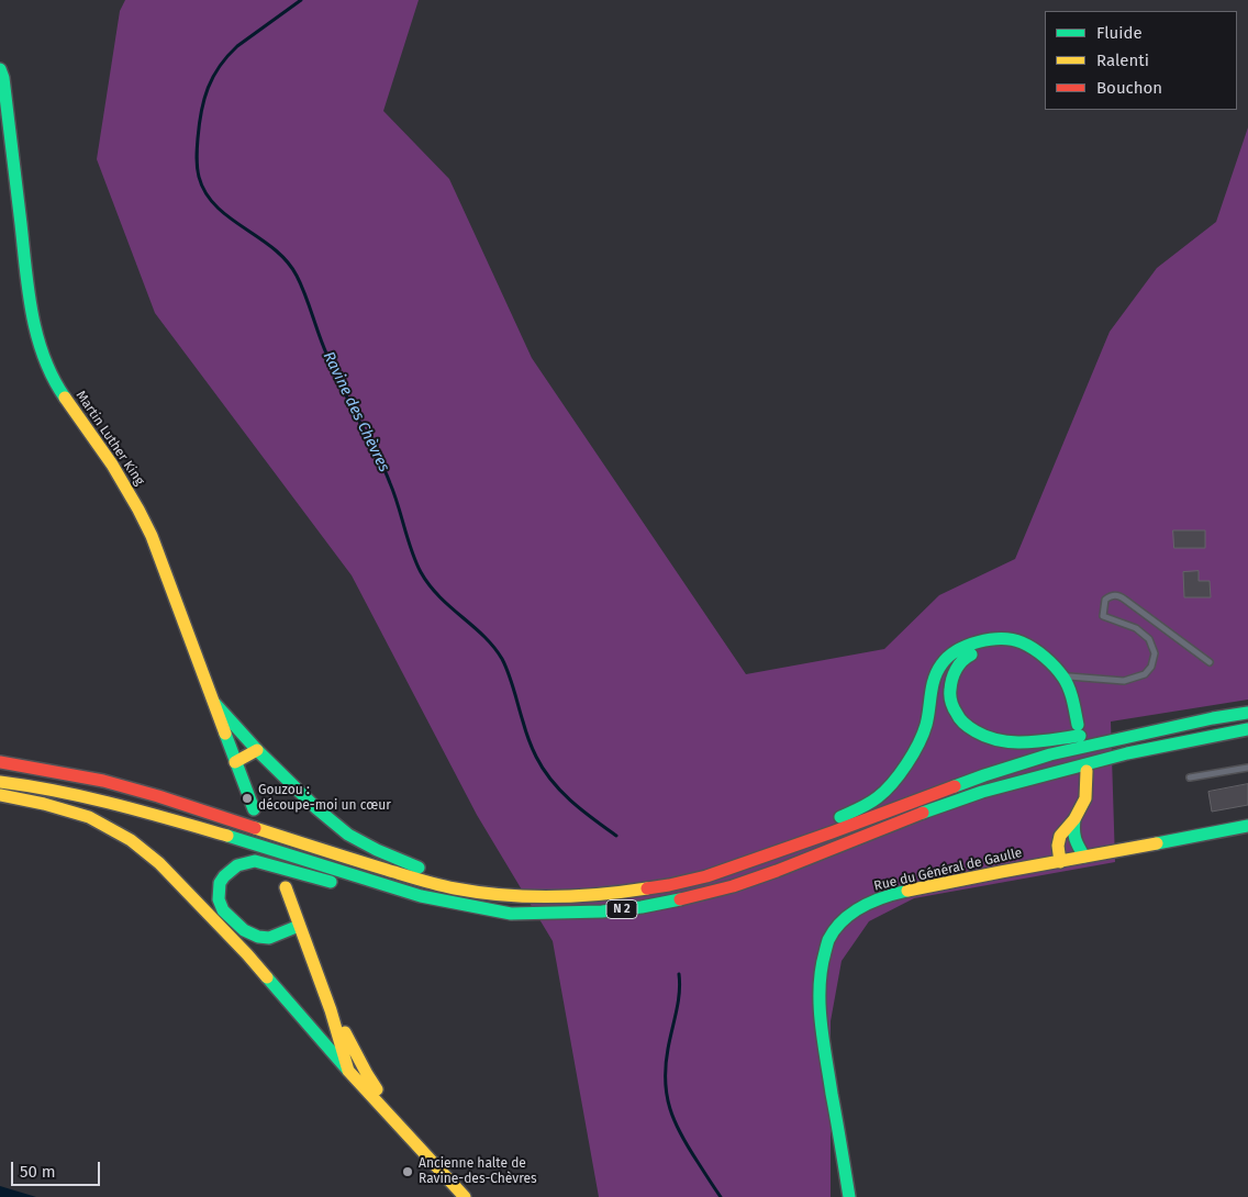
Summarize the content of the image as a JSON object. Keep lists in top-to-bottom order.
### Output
{
  "streets": {
    "main road": ["Martin Luther King", "Rue du Général de Gaulle", "N 2"]
  },
  "water": ["Ravine des Chèvres"],
  "places": ["Gouzou : découpe-moi un cœur", "Ancienne halte de Ravine-des-Chèvres"],
  "legend": ["Fluide", "Ralenti", "Bouchon"],
  "scale_bar": "50 m"
}
